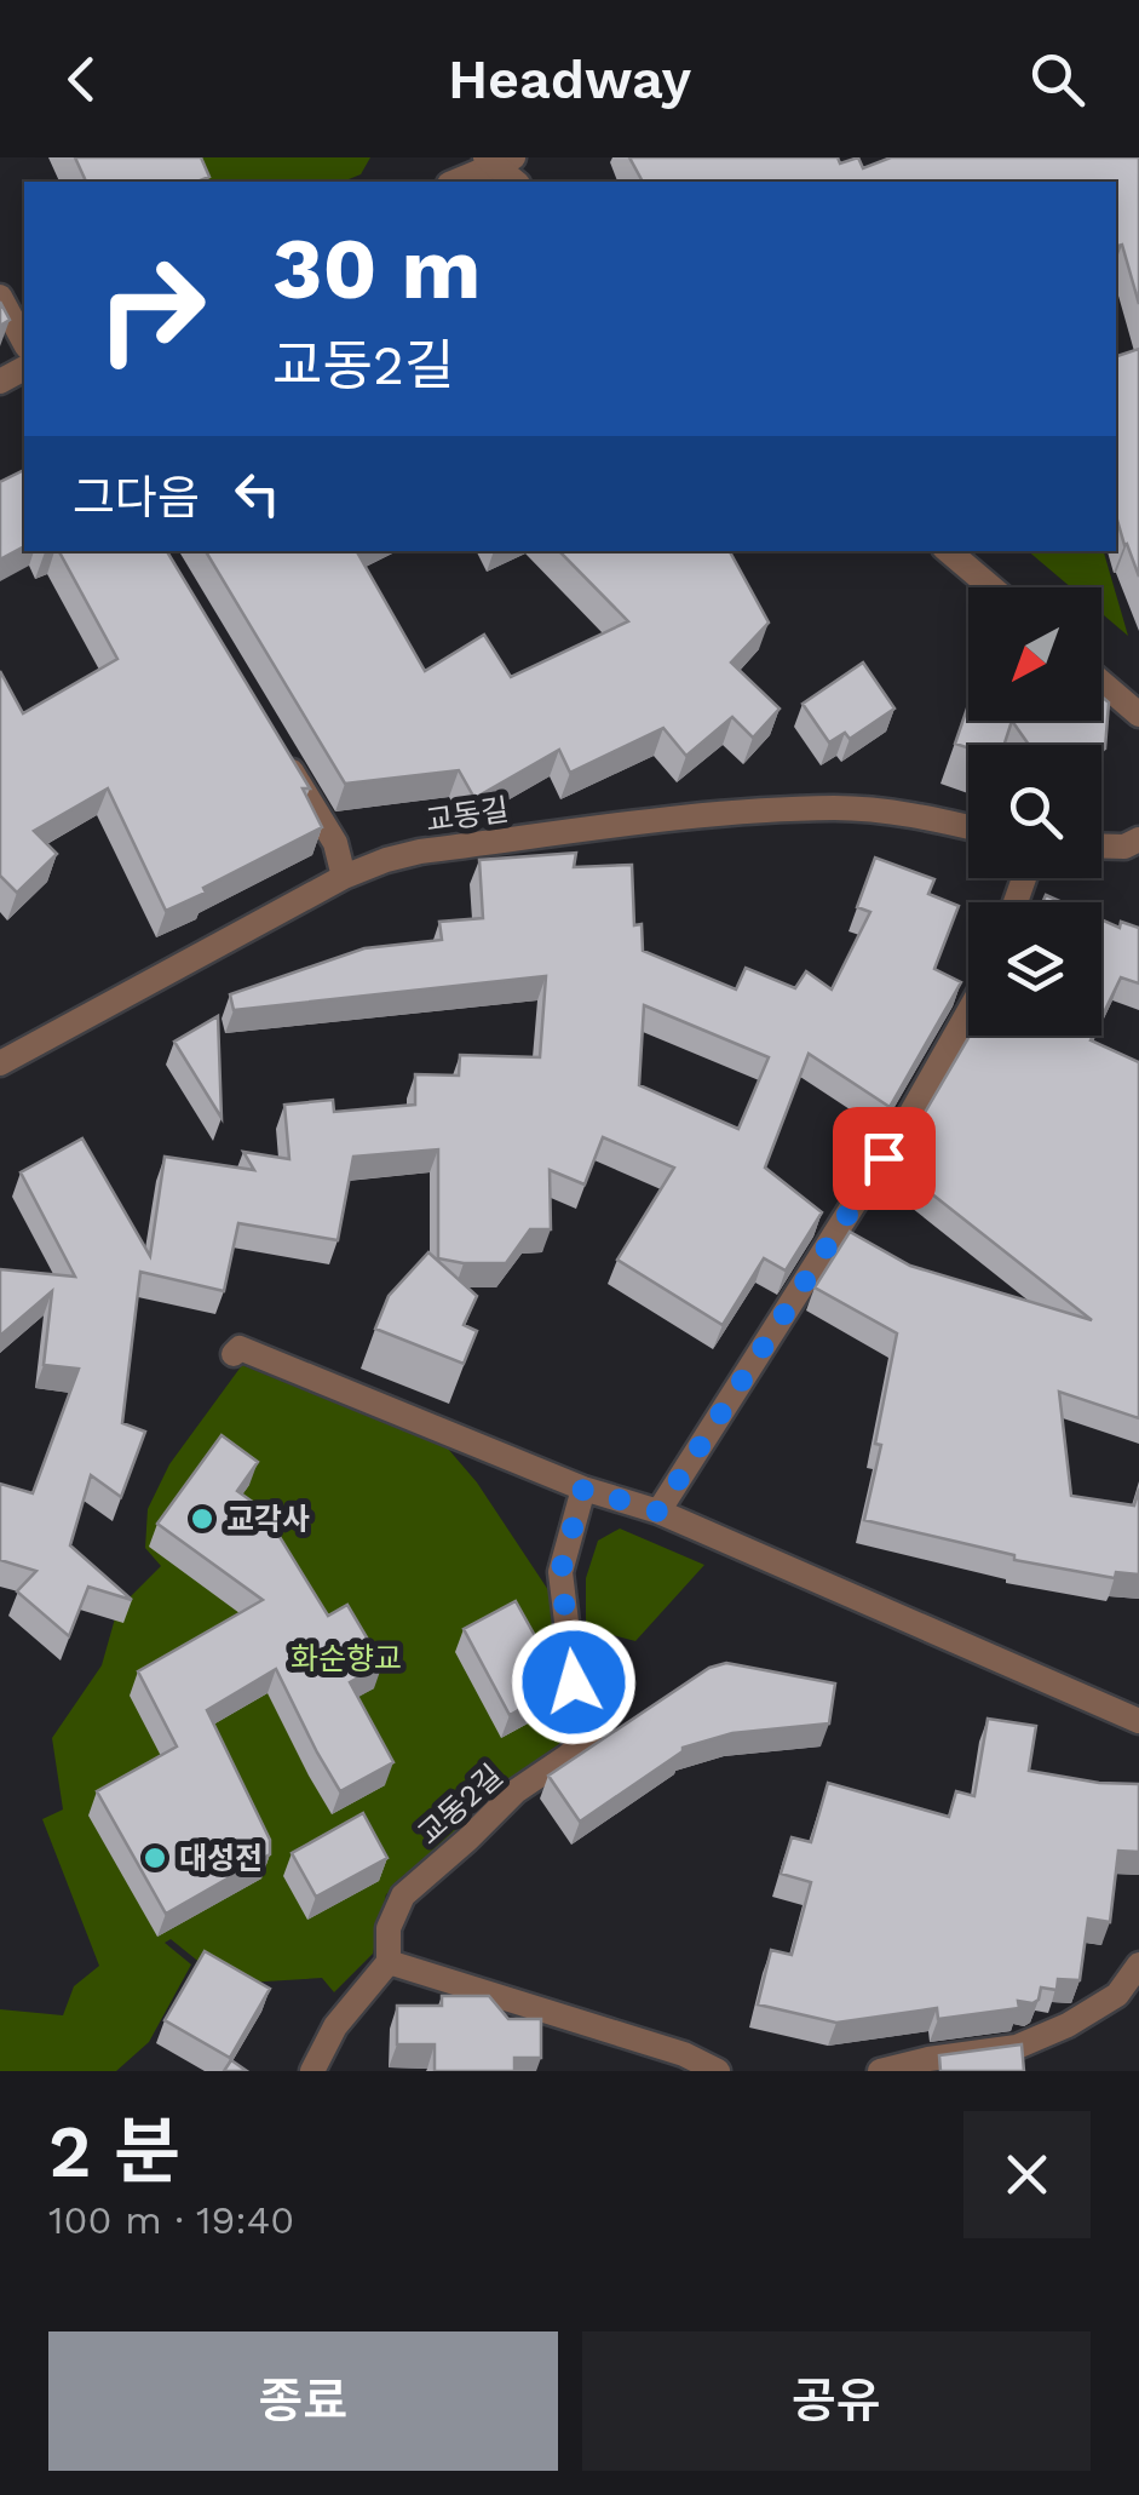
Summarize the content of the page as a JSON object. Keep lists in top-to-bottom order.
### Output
{
  "streets": {
    "street": ["교동길", "교동2길"]
  },
  "parks": ["화순향교"],
  "places": ["교각사", "대성전"],
  "north": "bottom left",
  "page": {
    "header": "Headway",
    "turn": ["30 m", "교동2길"],
    "then": "그다음",
    "heading": ["2 분", "100 m · 19:40"],
    "buttons": ["종료", "공유"]
  }
}
